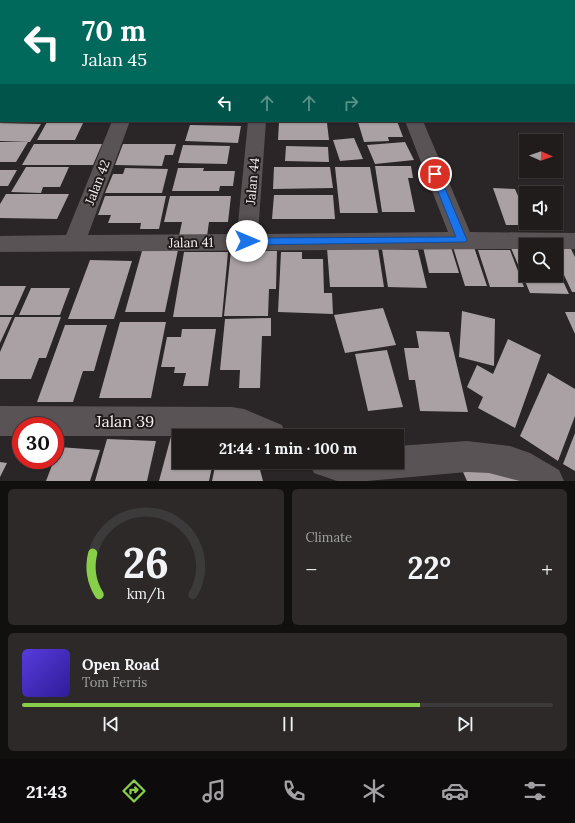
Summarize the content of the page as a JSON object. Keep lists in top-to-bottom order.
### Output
{
  "streets": {
    "street": [
      "Jalan 44",
      "Jalan 42",
      "Jalan 41",
      "Jalan 39"
    ]
  },
  "crossings": [
    ["Jalan 44", "Jalan 41"],
    ["Jalan 42", "Jalan 41"]
  ],
  "north": "right",
  "page": {
    "turn": ["70 m", "Jalan 45"],
    "limit": "30",
    "trip": "21:44 · 1 min · 100 m",
    "tile": "Climate",
    "heat": ["−", "22°", "+"],
    "song": ["Open Road", "Tom Ferris"],
    "tabs": "21:43",
    "gauge": ["26", "km/h"]
  }
}
